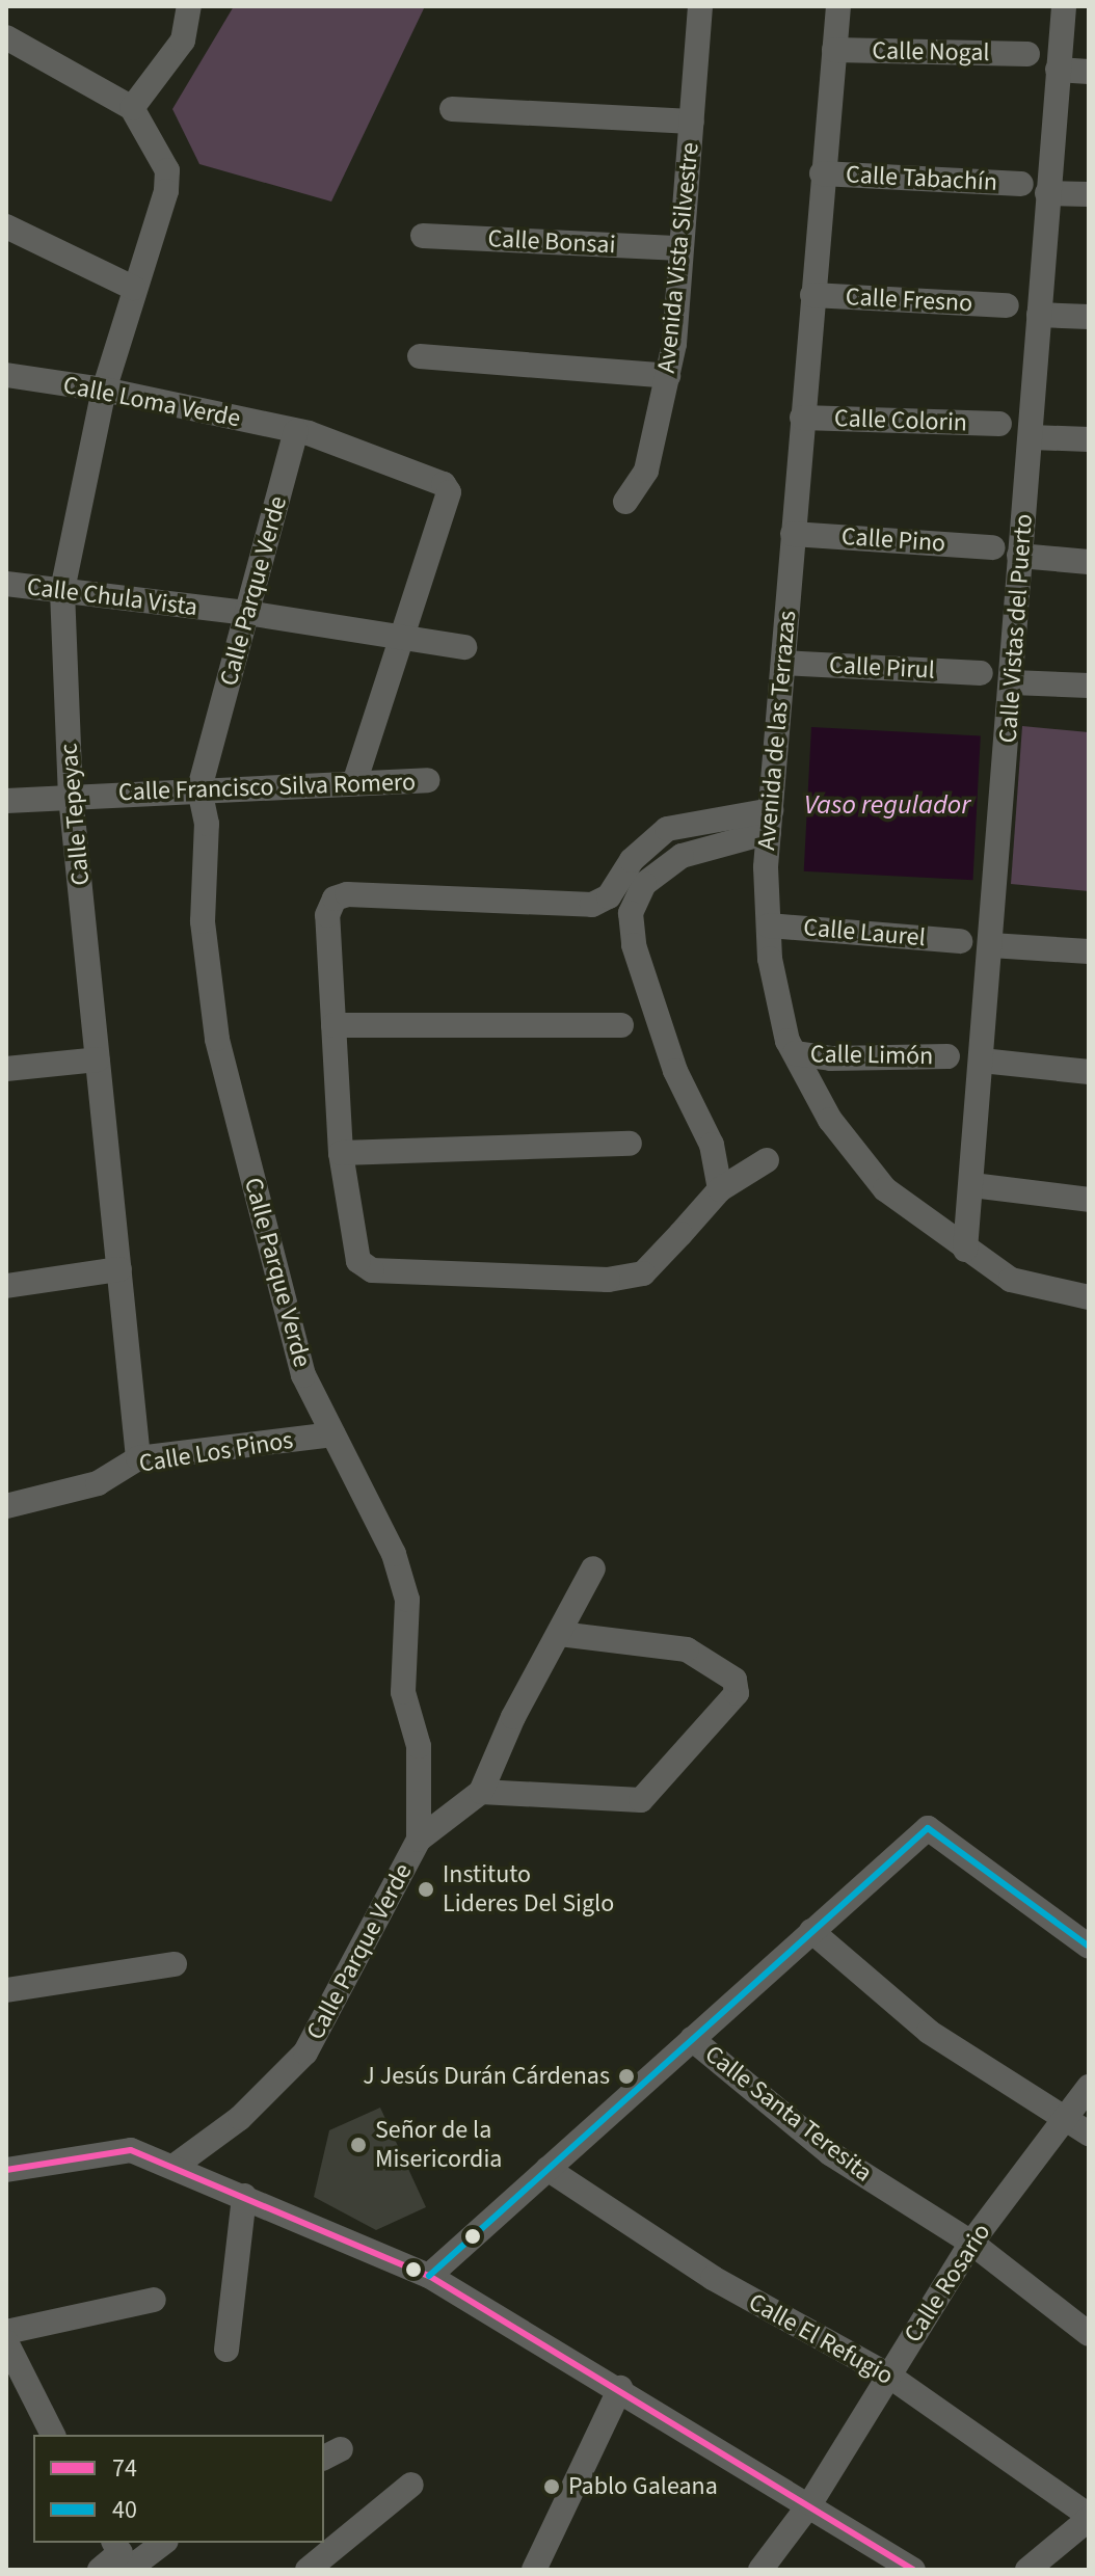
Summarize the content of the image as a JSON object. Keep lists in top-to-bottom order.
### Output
{
  "streets": {
    "street": [
      "Calle Nogal",
      "Calle Tabachín",
      "Calle Bonsai",
      "Avenida Vista Silvestre",
      "Calle Fresno",
      "Calle Loma Verde",
      "Calle Colorin",
      "Calle Pino",
      "Calle Parque Verde",
      "Calle Chula Vista",
      "Calle Vistas del Puerto",
      "Calle Pirul",
      "Avenida de las Terrazas",
      "Calle Francisco Silva Romero",
      "Calle Tepeyac",
      "Calle Laurel",
      "Calle Limón",
      "Calle Los Pinos",
      "Calle Santa Teresita",
      "Calle Rosario",
      "Calle El Refugio"
    ]
  },
  "crossings": [
    ["Calle Nogal", "Avenida de las Terrazas"],
    ["Calle Tabachín", "Avenida de las Terrazas"],
    ["Calle Bonsai", "Avenida Vista Silvestre"],
    ["Calle Fresno", "Avenida de las Terrazas"],
    ["Calle Loma Verde", "Calle Parque Verde"],
    ["Calle Loma Verde", "Calle Chula Vista"],
    ["Calle Loma Verde", "Calle Tepeyac"],
    ["Calle Colorin", "Avenida de las Terrazas"],
    ["Calle Pino", "Avenida de las Terrazas"],
    ["Calle Parque Verde", "Calle Chula Vista"],
    ["Calle Parque Verde", "Calle Francisco Silva Romero"],
    ["Calle Parque Verde", "Calle Los Pinos"],
    ["Calle Chula Vista", "Calle Tepeyac"],
    ["Calle Vistas del Puerto", "Avenida de las Terrazas"],
    ["Calle Pirul", "Avenida de las Terrazas"],
    ["Avenida de las Terrazas", "Calle Laurel"],
    ["Avenida de las Terrazas", "Calle Limón"],
    ["Calle Francisco Silva Romero", "Calle Tepeyac"],
    ["Calle Tepeyac", "Calle Los Pinos"],
    ["Calle Santa Teresita", "Calle Rosario"],
    ["Calle Rosario", "Calle El Refugio"]
  ],
  "water": ["Vaso regulador"],
  "places": [
    "Instituto Lideres Del Siglo",
    "J Jesús Durán Cárdenas",
    "Señor de la Misericordia",
    "Pablo Galeana"
  ],
  "lines": ["transit line 40", "transit line 74"],
  "legend": ["74", "40"]
}
